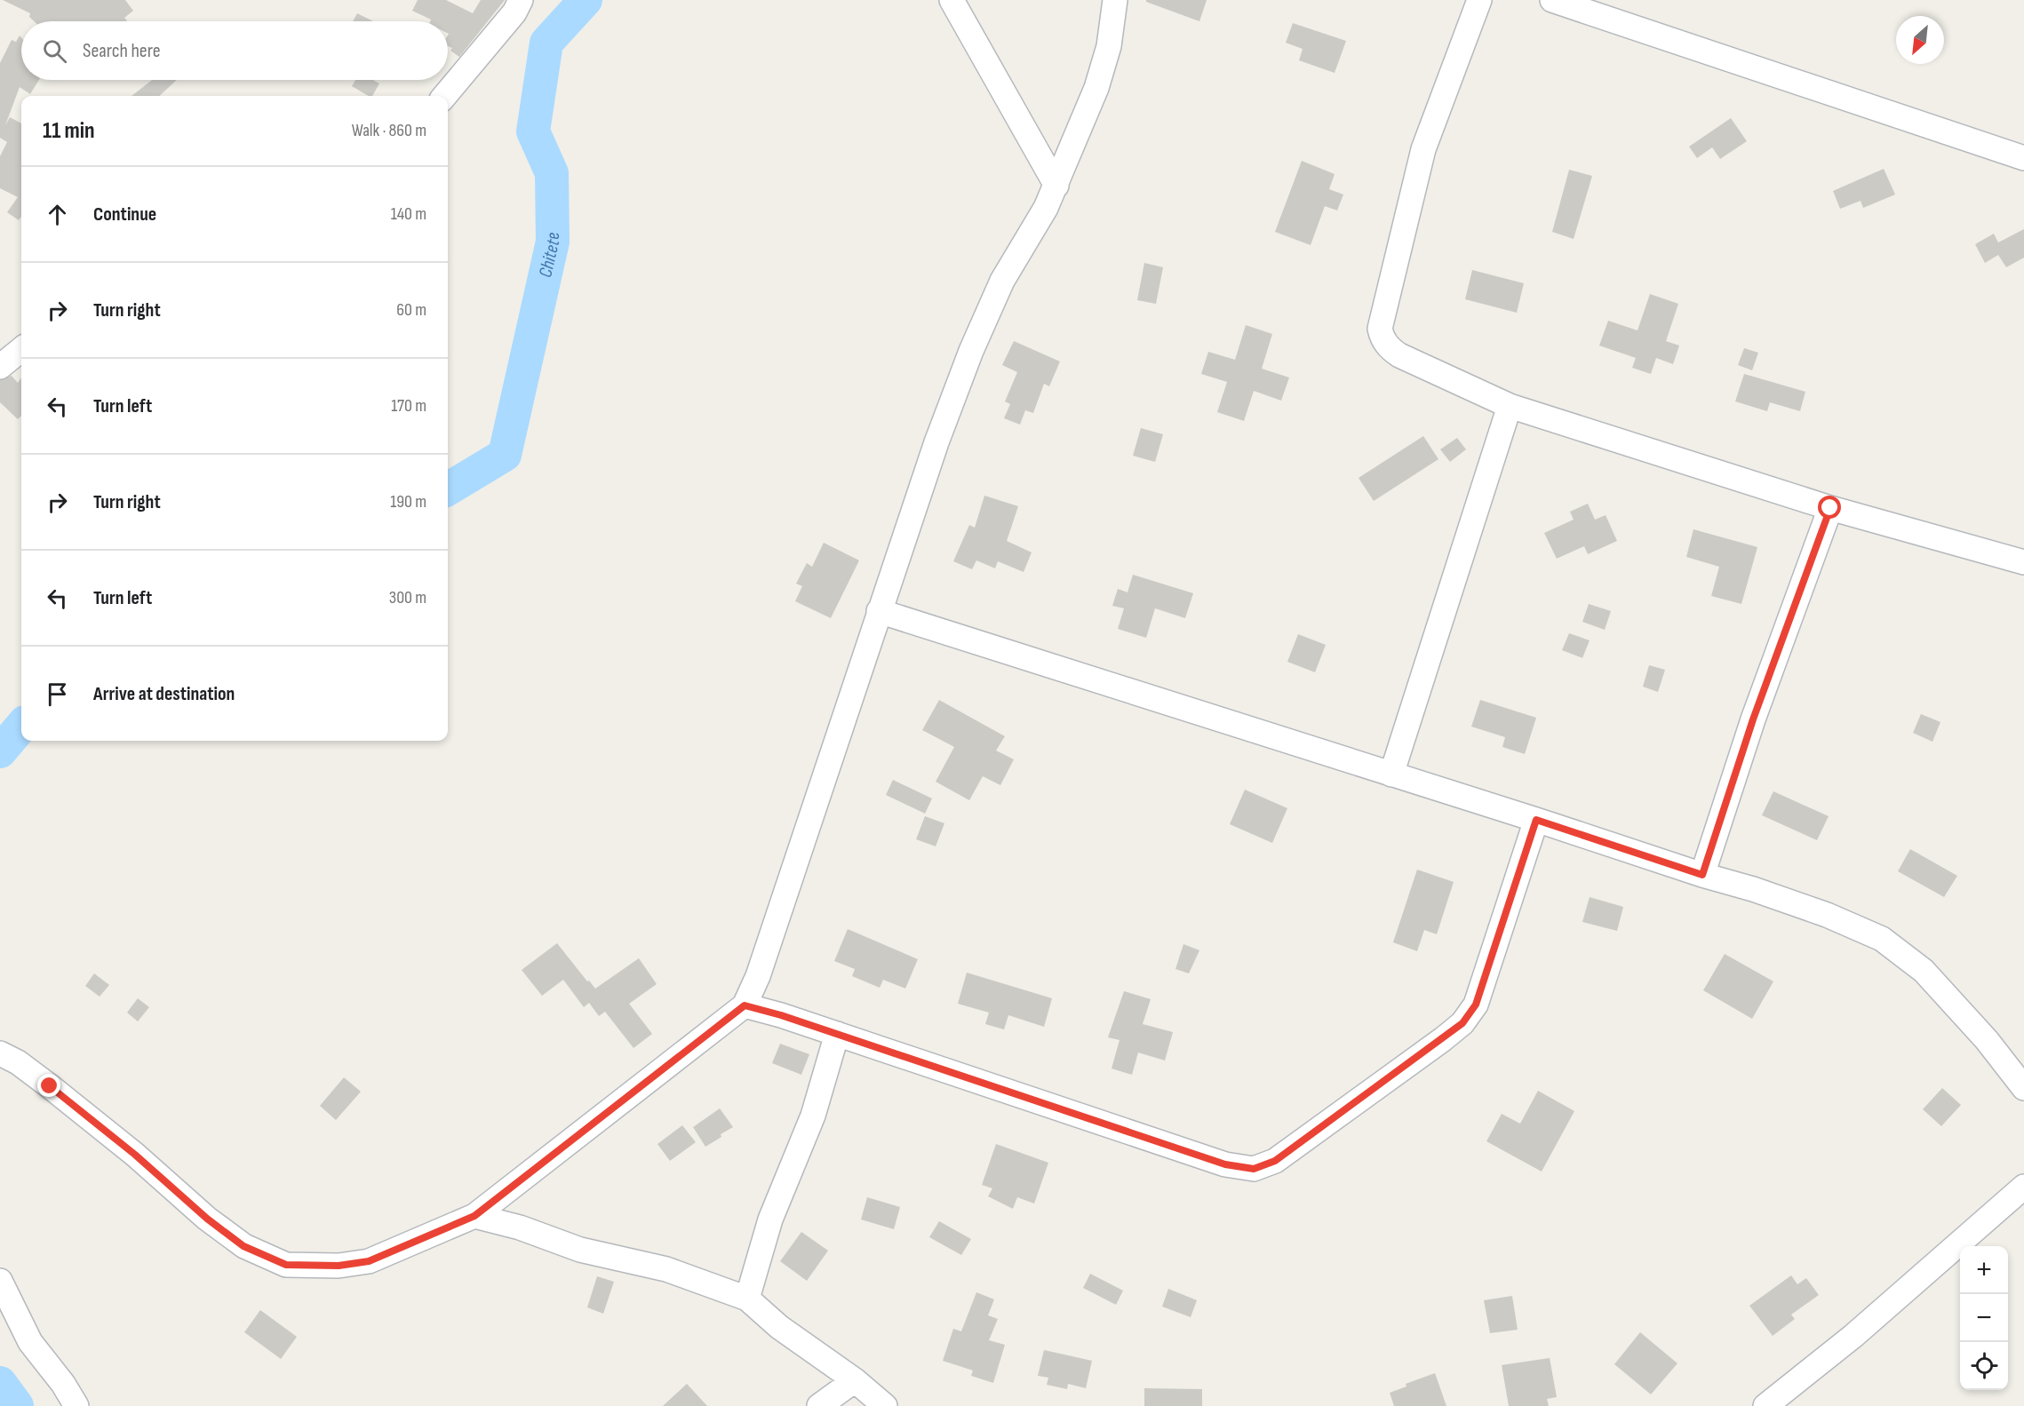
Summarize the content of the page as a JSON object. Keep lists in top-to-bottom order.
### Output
{
  "water": ["Chitete"],
  "north": "bottom left",
  "page": {
    "search": "Search here",
    "heading": ["11 min", "Walk · 860 m"],
    "list": [
      ["Continue", "140 m"],
      ["Turn right", "60 m"],
      ["Turn left", "170 m"],
      ["Turn right", "190 m"],
      ["Turn left", "300 m"],
      "Arrive at destination"
    ],
    "map_buttons": ["+", "−"]
  }
}
